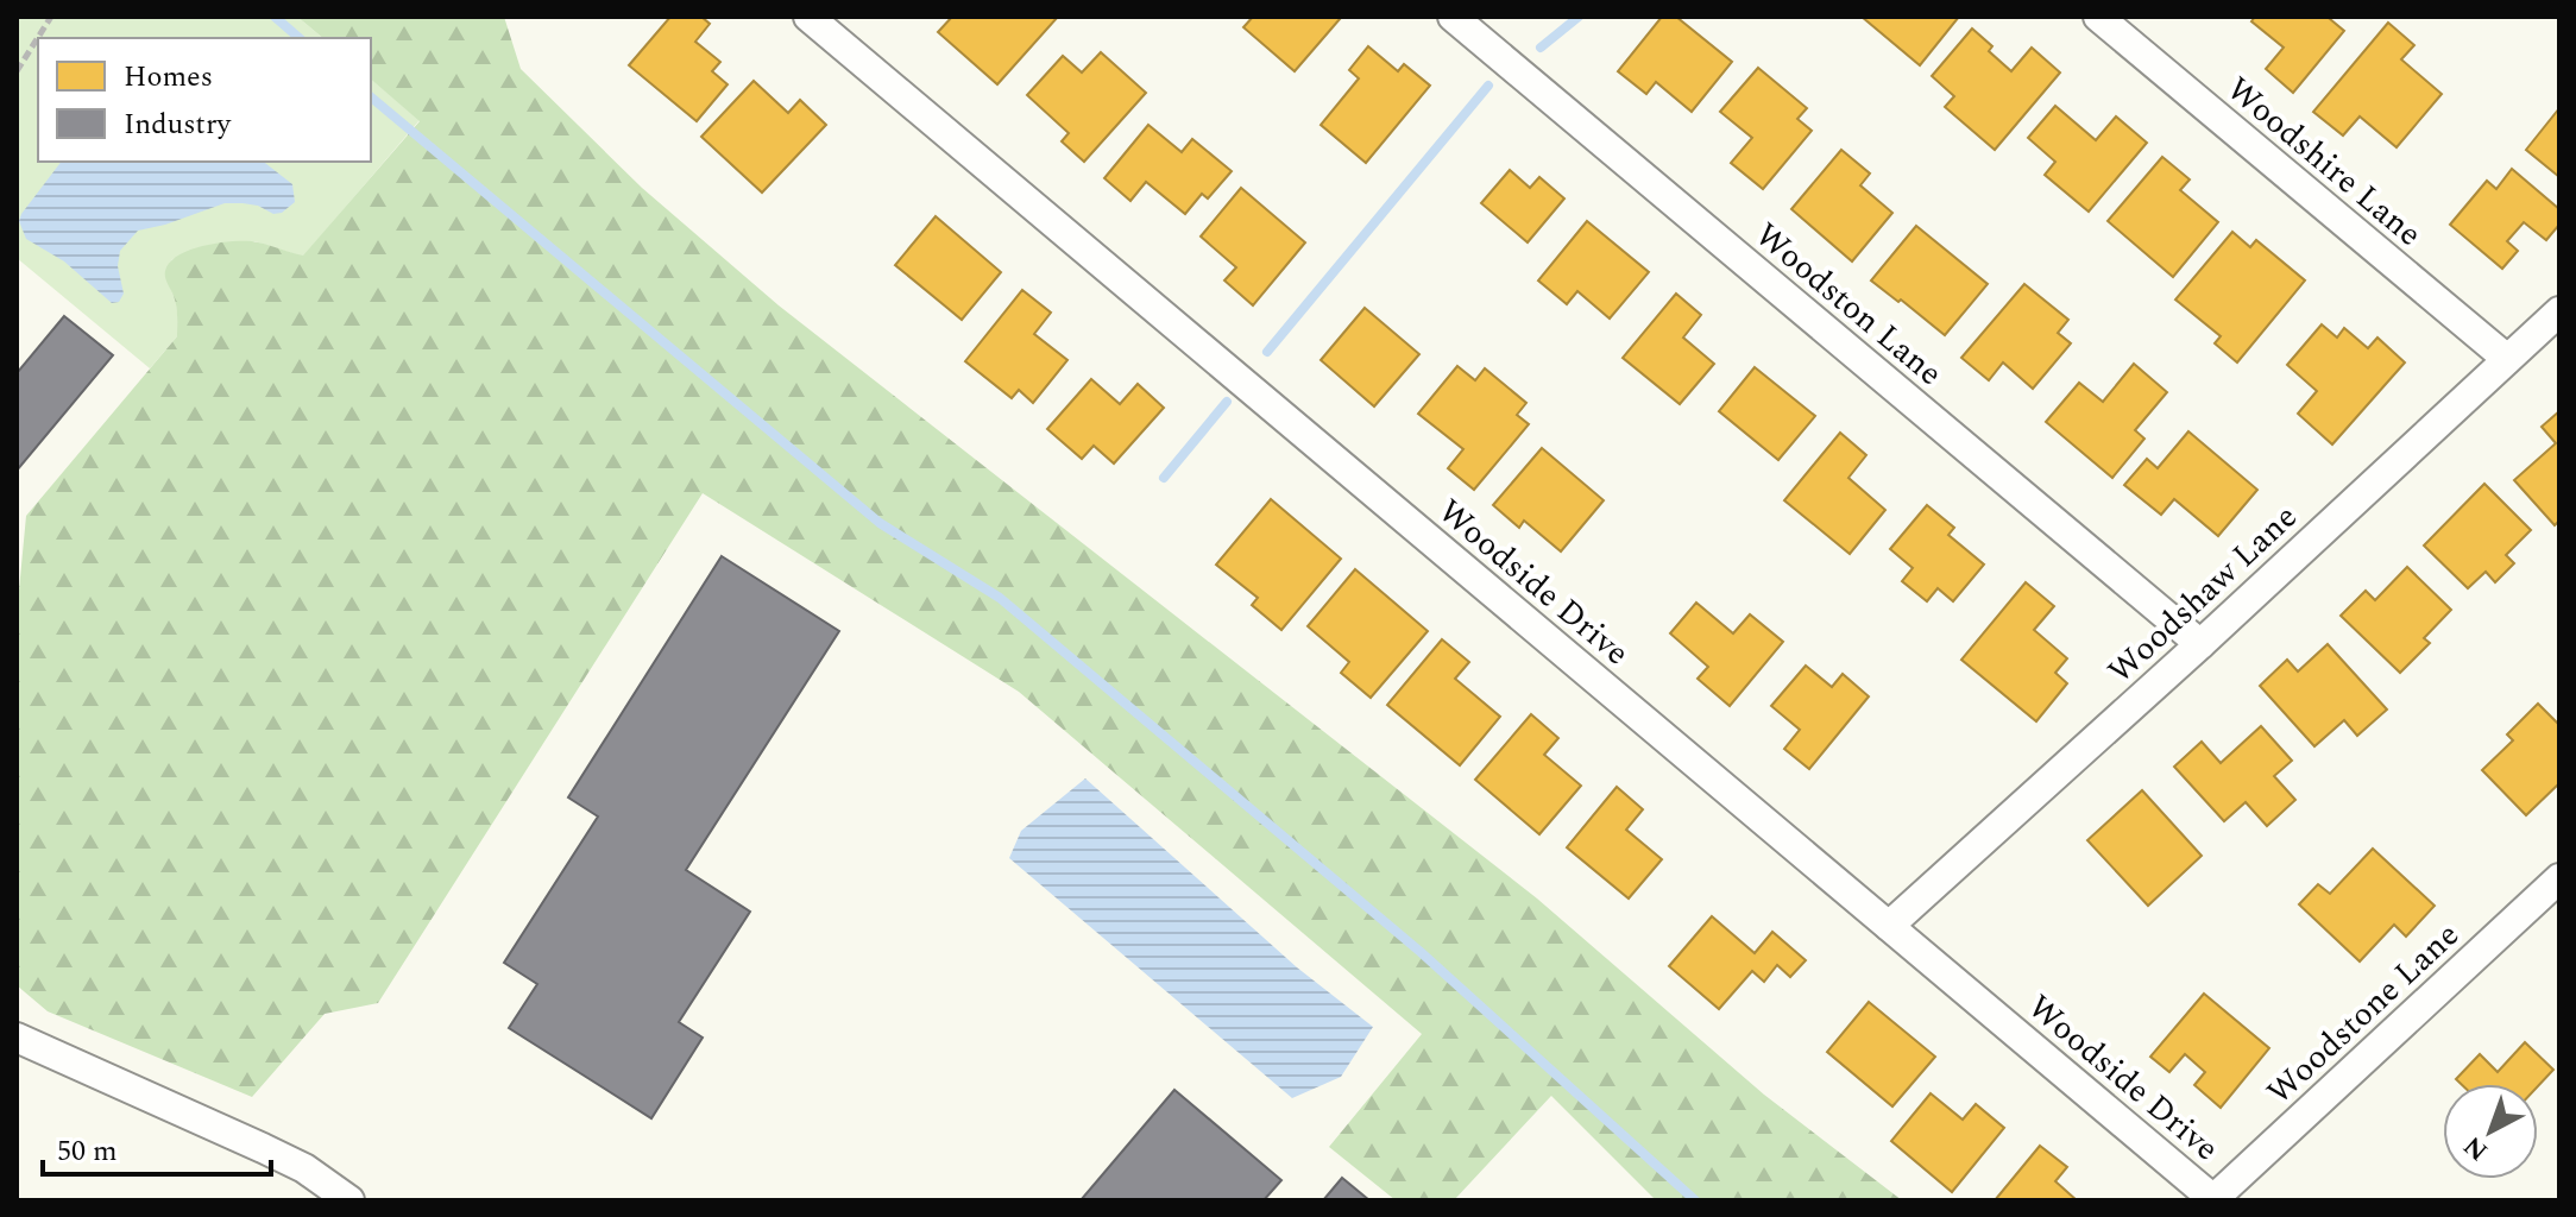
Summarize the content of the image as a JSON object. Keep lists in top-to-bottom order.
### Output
{
  "streets": {
    "street": [
      "Woodshire Lane",
      "Woodston Lane",
      "Woodside Drive",
      "Woodshaw Lane",
      "Woodstone Lane"
    ]
  },
  "crossings": [
    ["Woodshire Lane", "Woodshaw Lane"],
    ["Woodston Lane", "Woodshaw Lane"],
    ["Woodside Drive", "Woodshaw Lane"],
    ["Woodside Drive", "Woodstone Lane"]
  ],
  "legend": ["Homes", "Industry"],
  "scale_bar": "50 m",
  "north": "bottom left"
}
